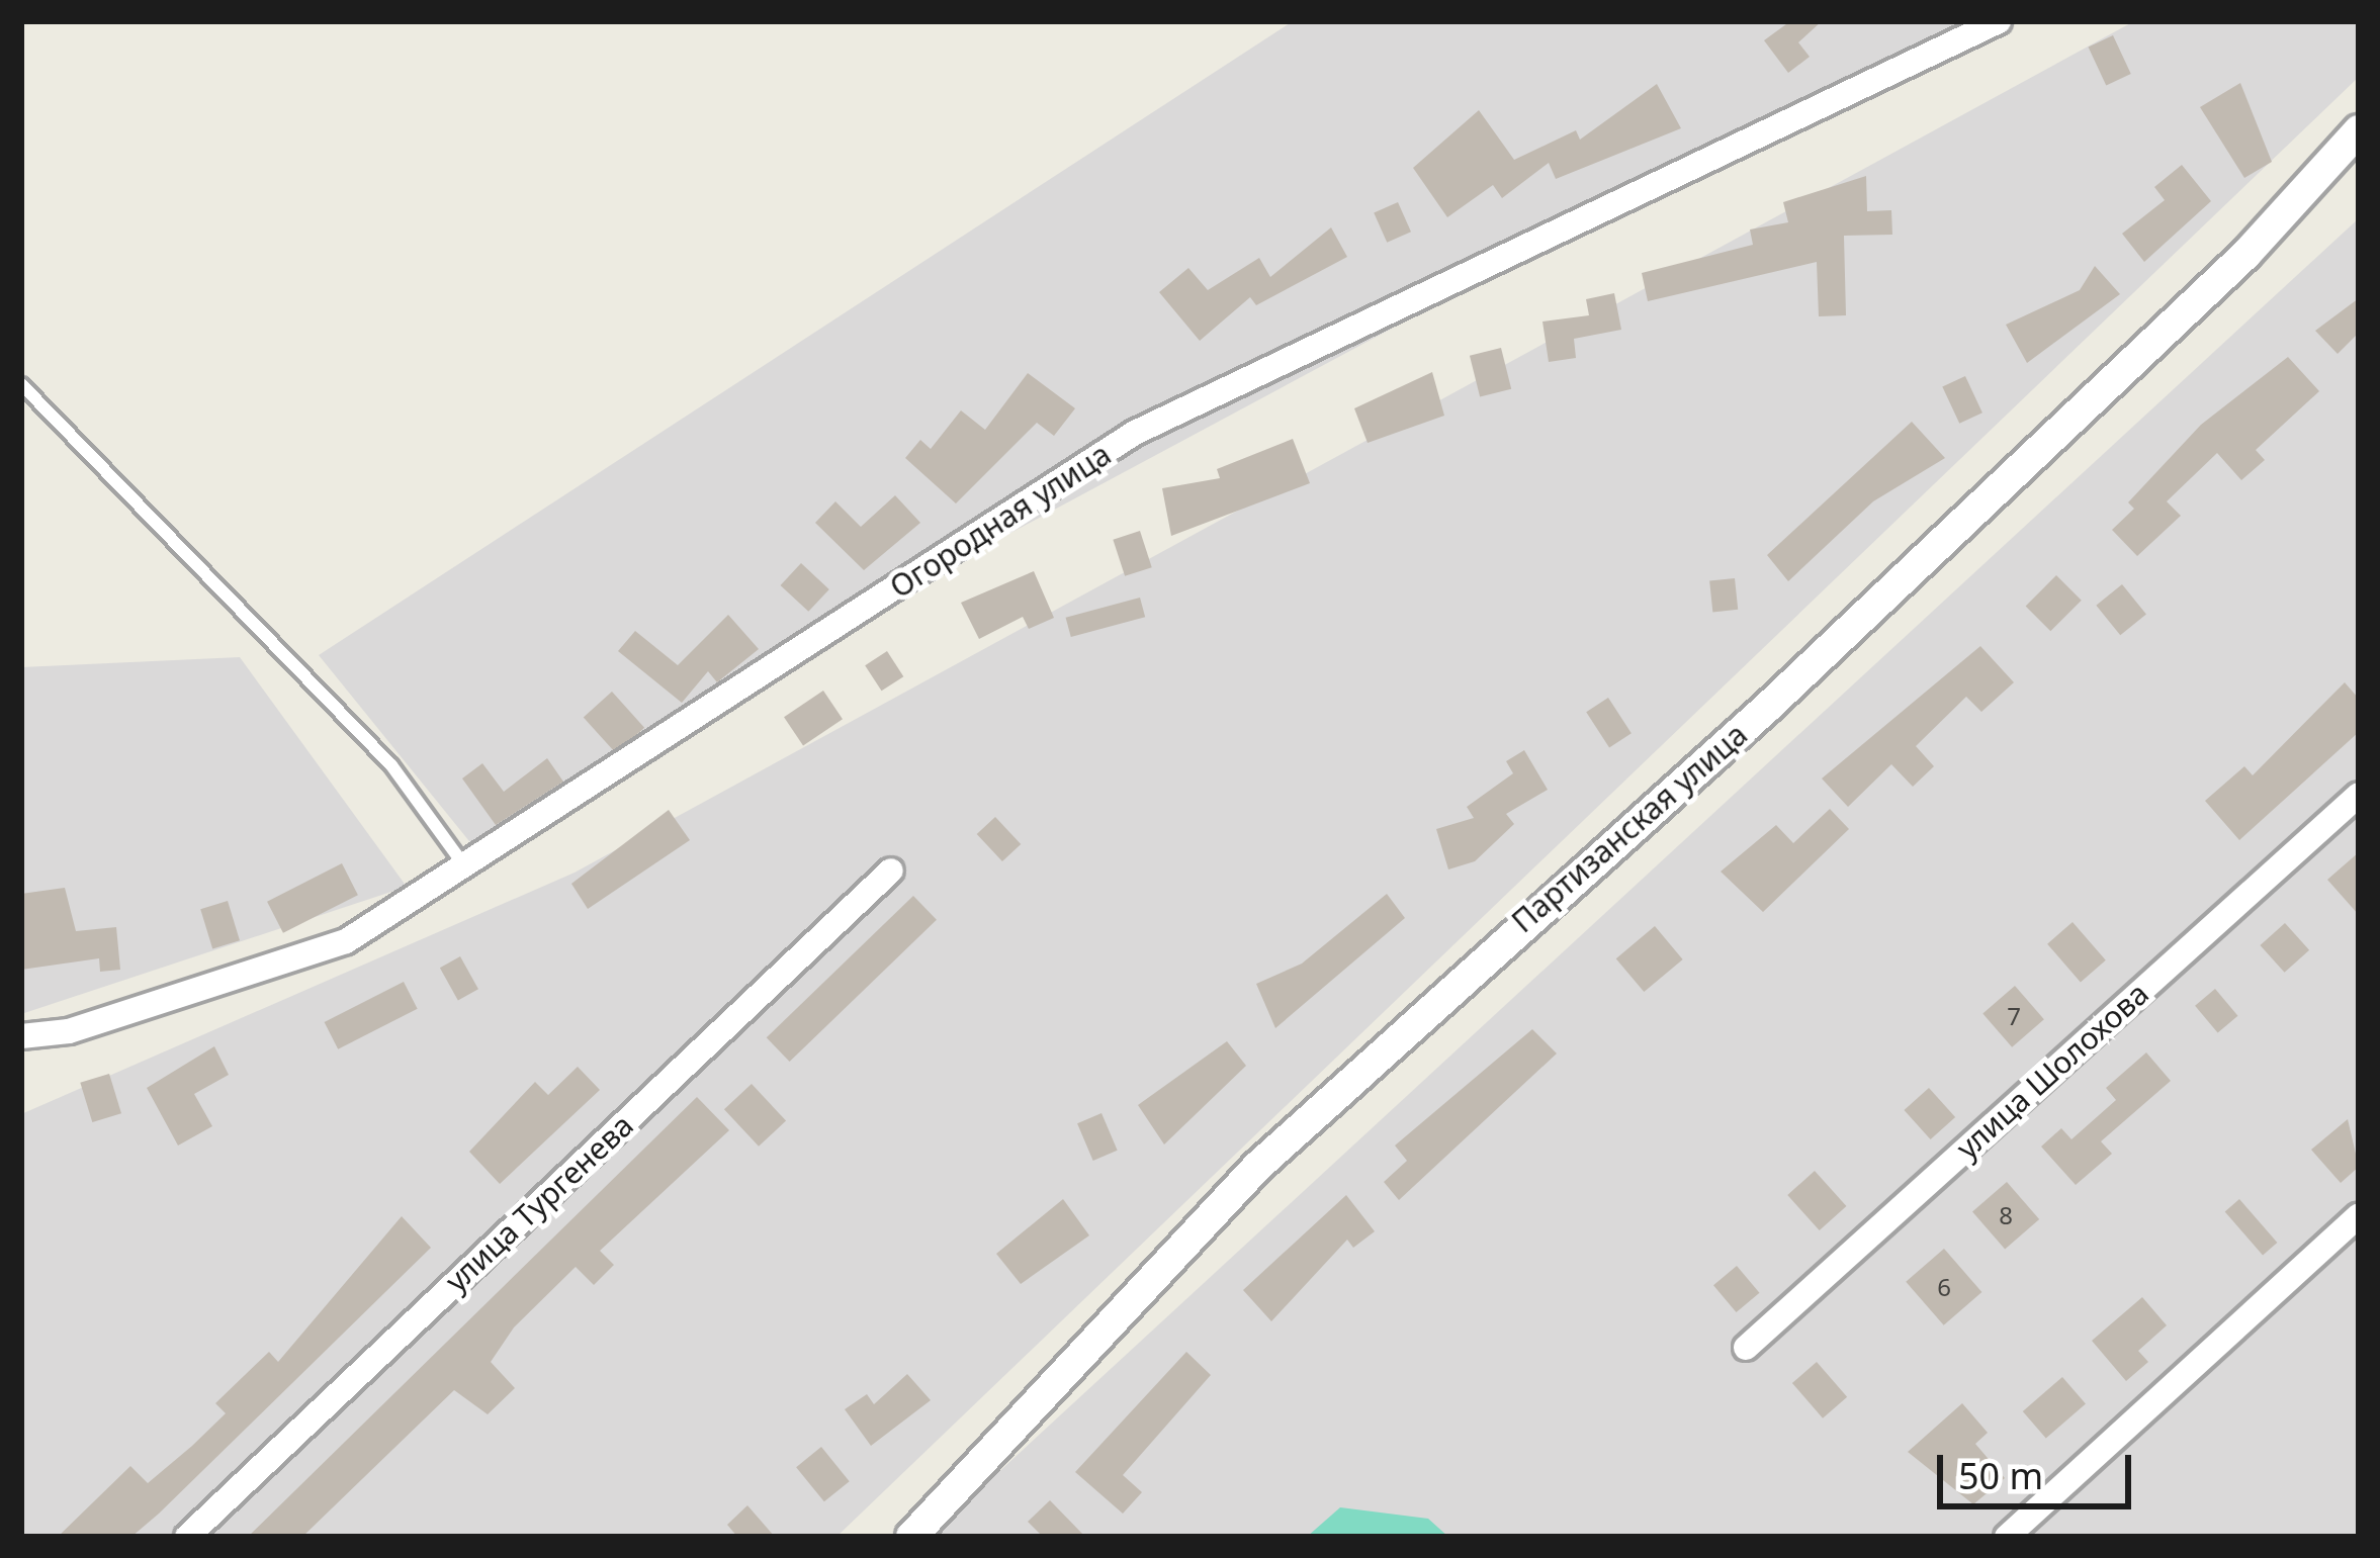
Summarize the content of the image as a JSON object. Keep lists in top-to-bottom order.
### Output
{
  "streets": {
    "street": [
      "Огородная улица",
      "Партизанская улица",
      "улица Шолохова",
      "улица Тургенева"
    ]
  },
  "house_numbers": ["7", "8", "6"],
  "scale_bar": "50 m"
}
